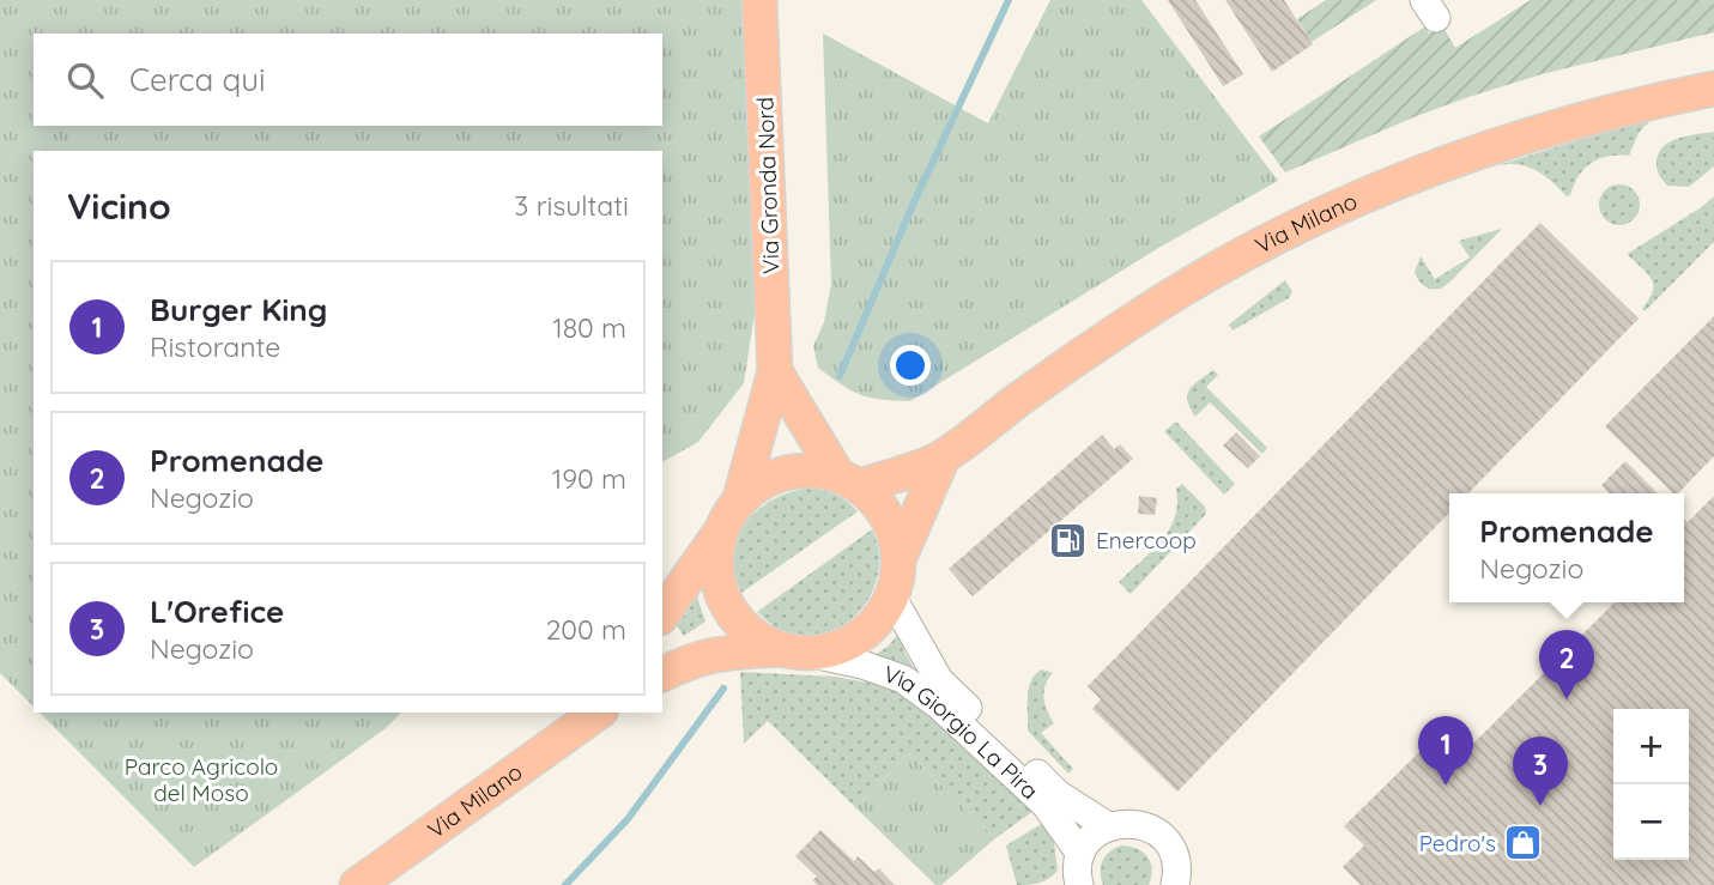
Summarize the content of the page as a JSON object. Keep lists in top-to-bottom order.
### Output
{
  "streets": {
    "main road": ["Via Gronda Nord", "Via Milano"],
    "street": ["Via Giorgio La Pira"]
  },
  "crossings": [
    ["Via Gronda Nord", "Via Milano"],
    ["Via Gronda Nord", "Via Giorgio La Pira"],
    ["Via Milano", "Via Giorgio La Pira"]
  ],
  "parks": ["Parco Agricolo del Moso"],
  "places": {
    "fuel station": ["Enercoop"],
    "shop": ["Pedro's"]
  },
  "page": {
    "search": "Cerca qui",
    "heading": ["Vicino", "3 risultati"],
    "list": [
      {
        "mark": "1",
        "name": "Burger King",
        "note": "Ristorante",
        "value": "180 m"
      },
      {
        "mark": "2",
        "name": "Promenade",
        "note": "Negozio",
        "value": "190 m"
      },
      {
        "mark": "3",
        "name": "L'Orefice",
        "note": "Negozio",
        "value": "200 m"
      }
    ],
    "popup": ["Promenade", "Negozio"],
    "pins": ["2", "1", "3"],
    "map_buttons": ["+", "−"]
  }
}
